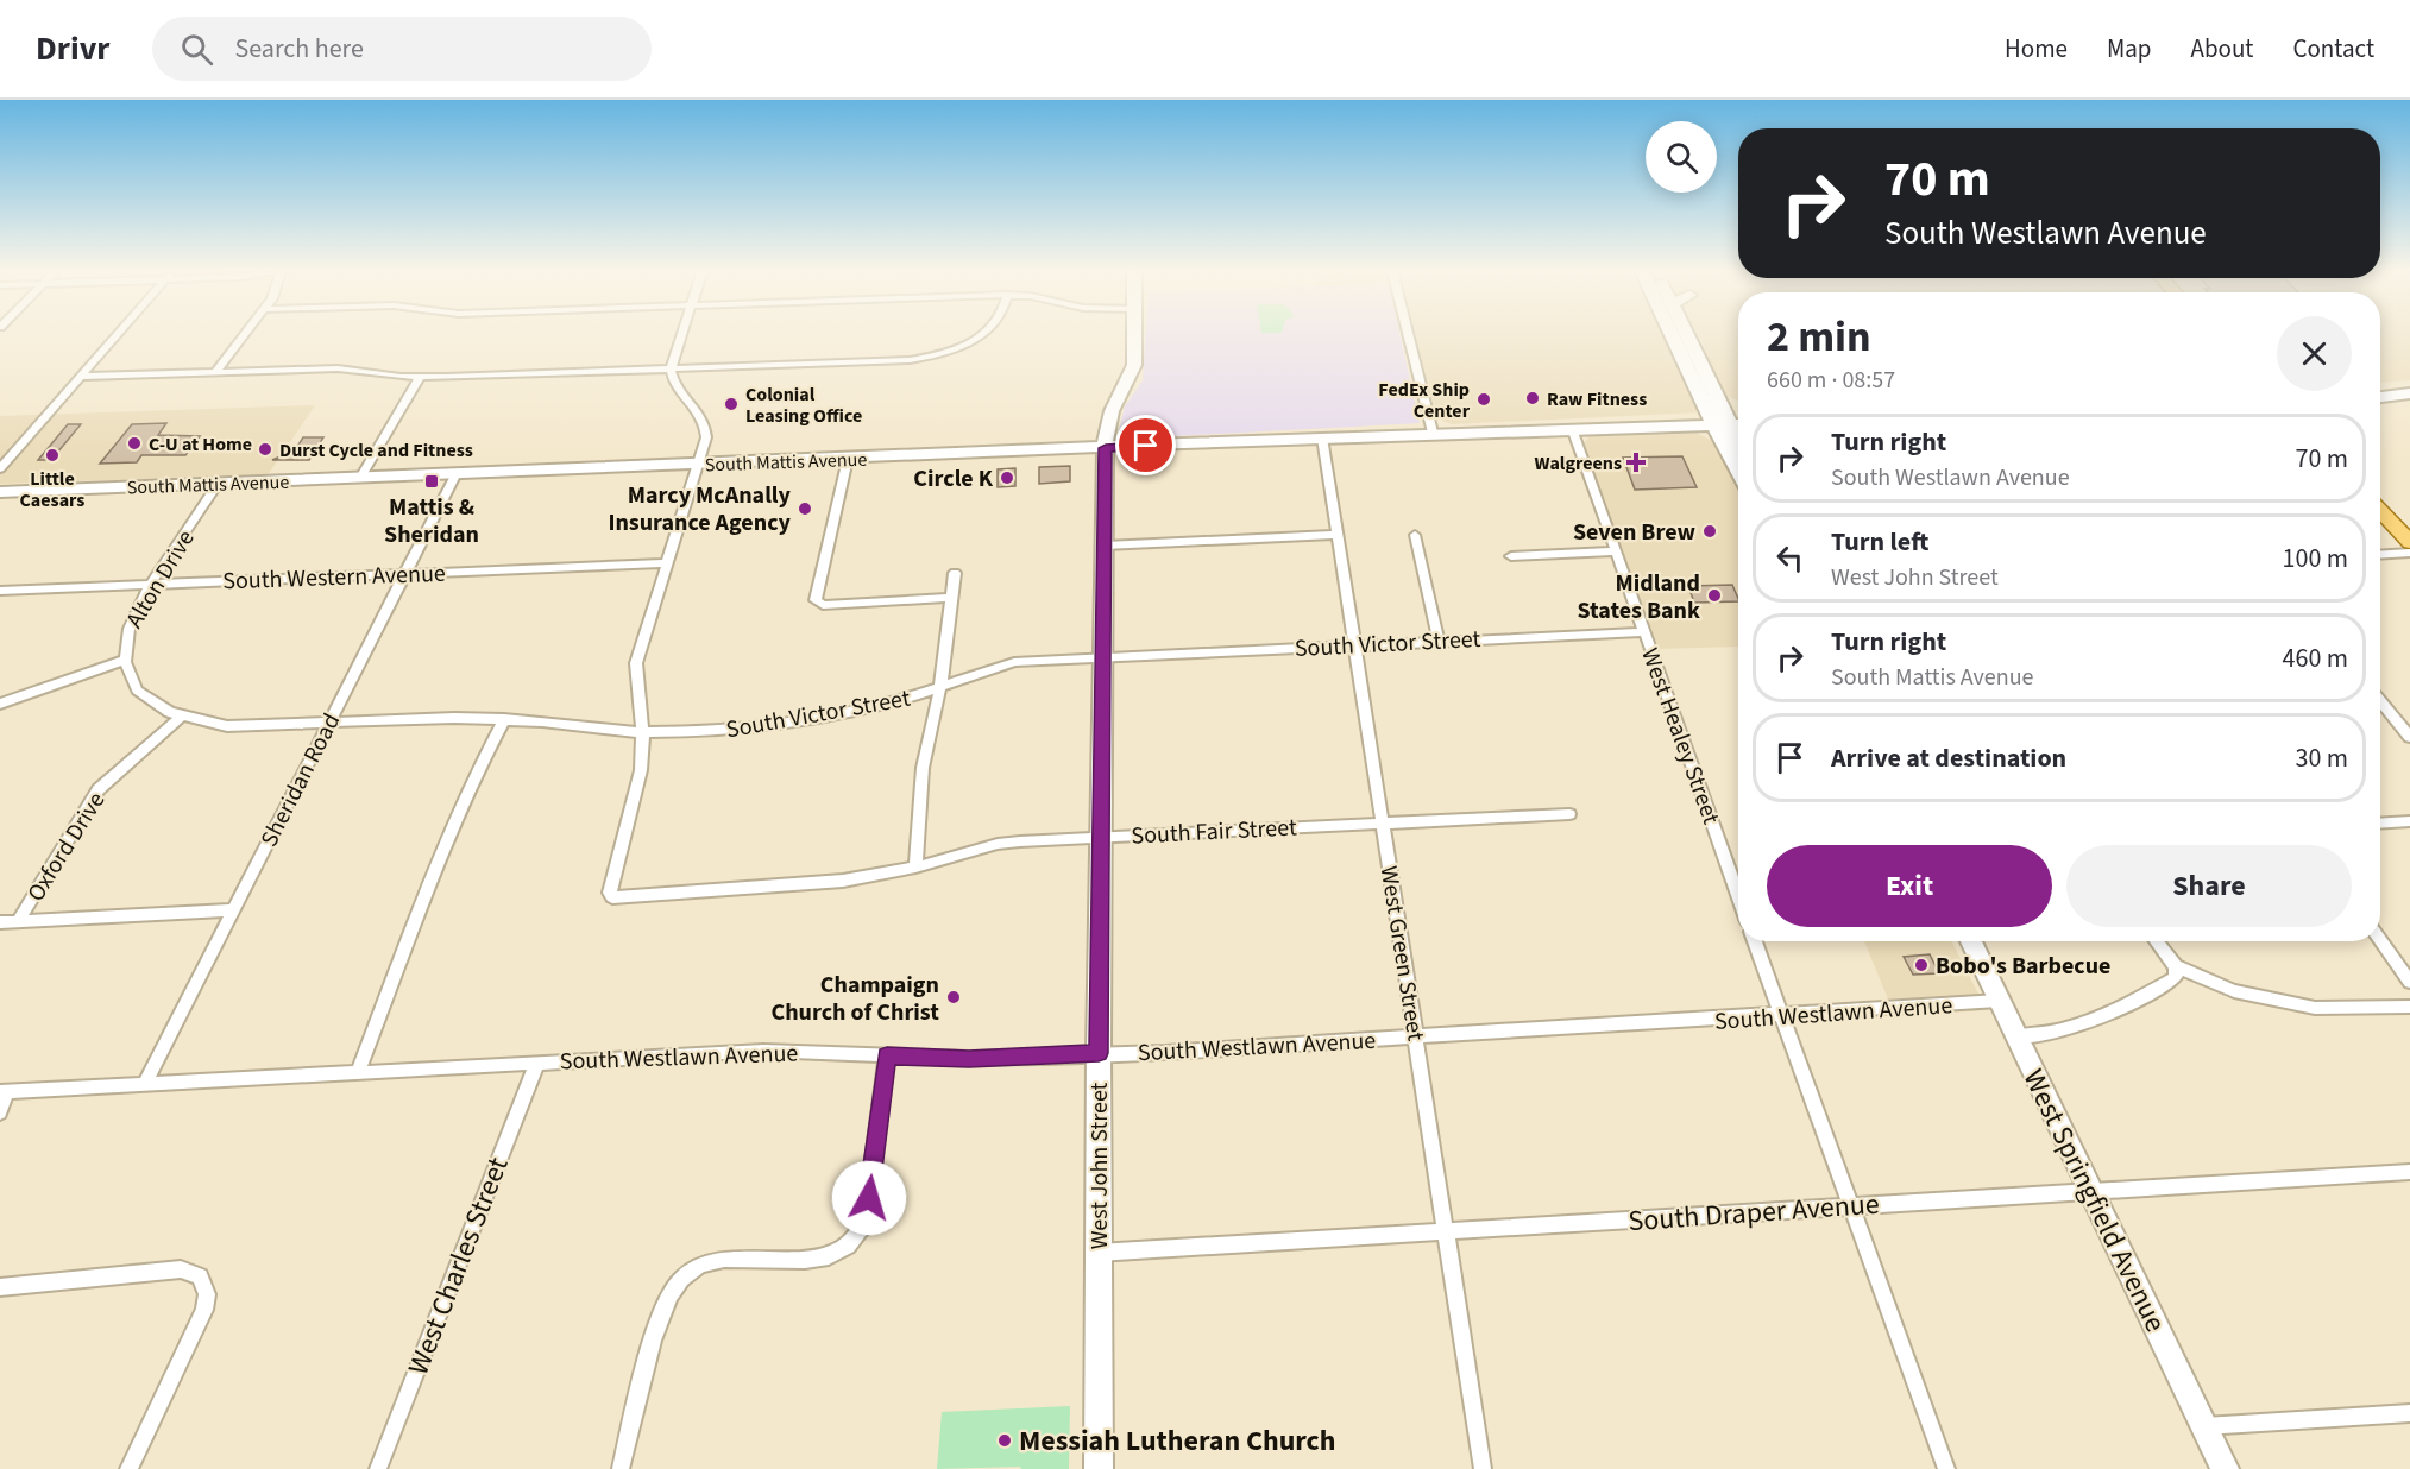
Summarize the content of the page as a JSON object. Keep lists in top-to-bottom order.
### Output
{
  "streets": {
    "main road": ["South Mattis Avenue", "West John Street", "West Springfield Avenue"],
    "street": [
      "South Western Avenue",
      "Alton Drive",
      "South Victor Street",
      "West Healey Street",
      "Sheridan Road",
      "South Fair Street",
      "Oxford Drive",
      "West Green Street",
      "South Westlawn Avenue",
      "South Draper Avenue",
      "West Charles Street"
    ]
  },
  "crossings": [
    ["South Mattis Avenue", "Alton Drive"],
    ["South Mattis Avenue", "West Healey Street"],
    ["South Mattis Avenue", "Sheridan Road"],
    ["South Mattis Avenue", "West Green Street"],
    ["South Mattis Avenue", "West John Street"],
    ["South Western Avenue", "Alton Drive"],
    ["South Western Avenue", "Sheridan Road"],
    ["Alton Drive", "South Victor Street"],
    ["Alton Drive", "Sheridan Road"],
    ["Alton Drive", "Oxford Drive"],
    ["South Victor Street", "West Healey Street"],
    ["South Victor Street", "Sheridan Road"],
    ["South Victor Street", "South Fair Street"],
    ["South Victor Street", "West Green Street"],
    ["South Victor Street", "West John Street"],
    ["Sheridan Road", "South Westlawn Avenue"],
    ["South Fair Street", "West Green Street"],
    ["South Fair Street", "West John Street"],
    ["West Green Street", "South Westlawn Avenue"],
    ["West Green Street", "South Draper Avenue"],
    ["South Westlawn Avenue", "West John Street"],
    ["South Westlawn Avenue", "West Springfield Avenue"],
    ["South Westlawn Avenue", "West Charles Street"],
    ["West John Street", "South Draper Avenue"],
    ["West Springfield Avenue", "South Draper Avenue"]
  ],
  "places": {
    "other": [
      "Raw Fitness",
      "FedEx Ship Center",
      "Colonial Leasing Office",
      "C-U at Home",
      "Durst Cycle and Fitness",
      "Little Caesars",
      "Circle K",
      "Marcy McAnally Insurance Agency",
      "Seven Brew",
      "Midland States Bank",
      "Bobo's Barbecue",
      "Champaign Church of Christ",
      "Messiah Lutheran Church"
    ],
    "health": ["Walgreens"],
    "transit": ["Mattis & Sheridan"]
  },
  "page": {
    "header": "Drivr",
    "search": "Search here",
    "nav": [
      "Home",
      "Map",
      "About",
      "Contact"
    ],
    "turn": ["70 m", "South Westlawn Avenue"],
    "heading": ["2 min", "660 m · 08:57"],
    "list": [
      {
        "name": "Turn right",
        "note": "South Westlawn Avenue",
        "value": "70 m"
      },
      {
        "name": "Turn left",
        "note": "West John Street",
        "value": "100 m"
      },
      {
        "name": "Turn right",
        "note": "South Mattis Avenue",
        "value": "460 m"
      },
      {
        "name": "Arrive at destination",
        "value": "30 m"
      }
    ],
    "buttons": ["Exit", "Share"]
  }
}
